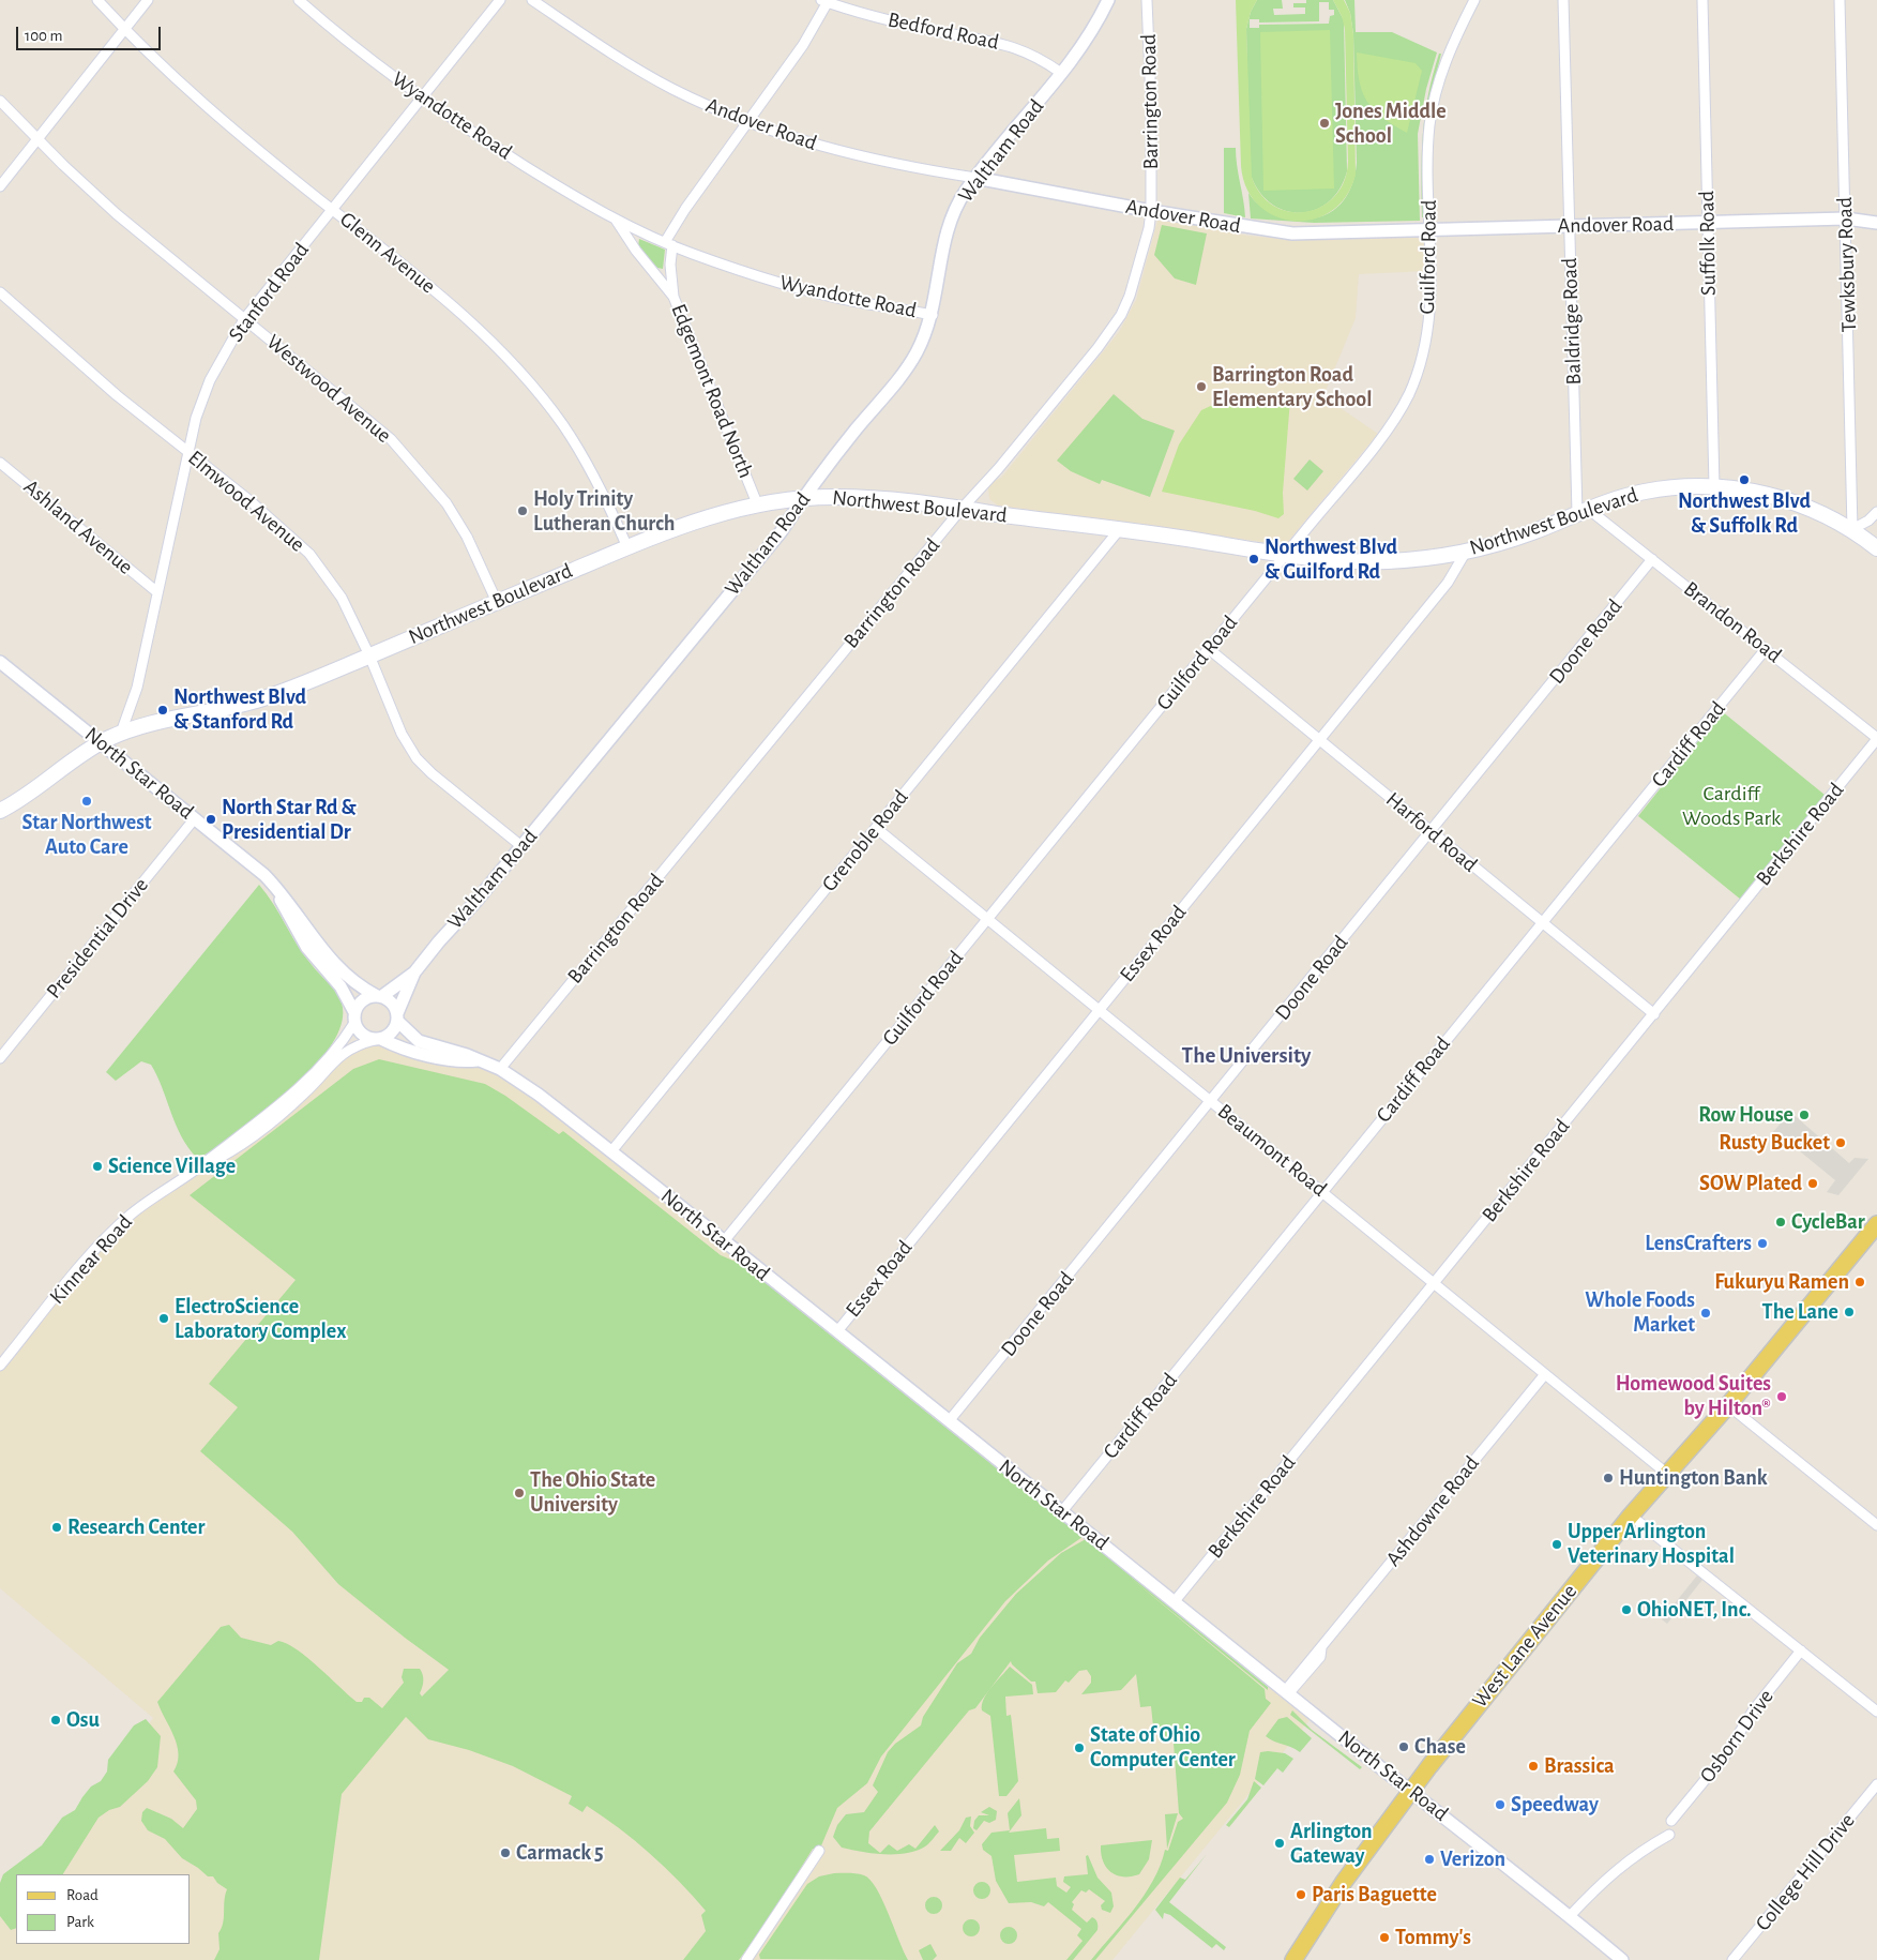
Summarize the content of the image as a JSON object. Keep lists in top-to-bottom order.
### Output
{
  "streets": {
    "main road": ["Northwest Boulevard", "West Lane Avenue"],
    "street": [
      "Bedford Road",
      "Barrington Road",
      "Wyandotte Road",
      "Andover Road",
      "Waltham Road",
      "Suffolk Road",
      "Glenn Avenue",
      "Guilford Road",
      "Tewksbury Road",
      "Stanford Road",
      "Baldridge Road",
      "Westwood Avenue",
      "Edgemont Road North",
      "Elmwood Avenue",
      "Ashland Avenue",
      "Brandon Road",
      "Doone Road",
      "Cardiff Road",
      "North Star Road",
      "Harford Road",
      "Berkshire Road",
      "Grenoble Road",
      "Presidential Drive",
      "Essex Road",
      "Beaumont Road",
      "Kinnear Road",
      "Ashdowne Road",
      "Osborn Drive",
      "College Hill Drive"
    ]
  },
  "crossings": [
    ["Bedford Road", "Waltham Road"],
    ["Barrington Road", "Andover Road"],
    ["Barrington Road", "Northwest Boulevard"],
    ["Barrington Road", "North Star Road"],
    ["Wyandotte Road", "Waltham Road"],
    ["Wyandotte Road", "Stanford Road"],
    ["Wyandotte Road", "Edgemont Road North"],
    ["Andover Road", "Waltham Road"],
    ["Andover Road", "Suffolk Road"],
    ["Andover Road", "Guilford Road"],
    ["Andover Road", "Tewksbury Road"],
    ["Andover Road", "Baldridge Road"],
    ["Waltham Road", "Elmwood Avenue"],
    ["Waltham Road", "Northwest Boulevard"],
    ["Waltham Road", "North Star Road"],
    ["Waltham Road", "Kinnear Road"],
    ["Suffolk Road", "Northwest Boulevard"],
    ["Glenn Avenue", "Stanford Road"],
    ["Glenn Avenue", "Northwest Boulevard"],
    ["Guilford Road", "Northwest Boulevard"],
    ["Guilford Road", "North Star Road"],
    ["Guilford Road", "Harford Road"],
    ["Guilford Road", "Beaumont Road"],
    ["Tewksbury Road", "Northwest Boulevard"],
    ["Stanford Road", "Westwood Avenue"],
    ["Stanford Road", "Elmwood Avenue"],
    ["Stanford Road", "Northwest Boulevard"],
    ["Stanford Road", "Ashland Avenue"],
    ["Baldridge Road", "Northwest Boulevard"],
    ["Baldridge Road", "Brandon Road"],
    ["Westwood Avenue", "Northwest Boulevard"],
    ["Edgemont Road North", "Northwest Boulevard"],
    ["Elmwood Avenue", "Northwest Boulevard"],
    ["Northwest Boulevard", "Brandon Road"],
    ["Northwest Boulevard", "North Star Road"],
    ["Northwest Boulevard", "Grenoble Road"],
    ["Northwest Boulevard", "Essex Road"],
    ["Brandon Road", "Doone Road"],
    ["Brandon Road", "Cardiff Road"],
    ["Brandon Road", "Berkshire Road"],
    ["Doone Road", "North Star Road"],
    ["Doone Road", "Harford Road"],
    ["Doone Road", "Beaumont Road"],
    ["Cardiff Road", "North Star Road"],
    ["Cardiff Road", "Harford Road"],
    ["Cardiff Road", "Beaumont Road"],
    ["North Star Road", "Berkshire Road"],
    ["North Star Road", "Grenoble Road"],
    ["North Star Road", "Presidential Drive"],
    ["North Star Road", "Essex Road"],
    ["North Star Road", "Kinnear Road"],
    ["North Star Road", "Ashdowne Road"],
    ["North Star Road", "West Lane Avenue"],
    ["Harford Road", "Berkshire Road"],
    ["Harford Road", "Essex Road"],
    ["Berkshire Road", "Beaumont Road"],
    ["Grenoble Road", "Beaumont Road"],
    ["Essex Road", "Beaumont Road"],
    ["Beaumont Road", "Ashdowne Road"],
    ["Beaumont Road", "West Lane Avenue"]
  ],
  "districts": ["The University"],
  "parks": ["Cardiff Woods Park"],
  "places": [
    "Jones Middle School",
    "Barrington Road Elementary School",
    "Northwest Blvd & Suffolk Rd",
    "Holy Trinity Lutheran Church",
    "Northwest Blvd & Guilford Rd",
    "Northwest Blvd & Stanford Rd",
    "Star Northwest Auto Care",
    "North Star Rd & Presidential Dr",
    "Row House",
    "Rusty Bucket",
    "Science Village",
    "SOW Plated",
    "CycleBar",
    "LensCrafters",
    "Fukuryu Ramen",
    "The Lane",
    "Whole Foods Market",
    "ElectroScience Laboratory Complex",
    "Homewood Suites by Hilton®",
    "Huntington Bank",
    "The Ohio State University",
    "Research Center",
    "Upper Arlington Veterinary Hospital",
    "OhioNET, Inc.",
    "Osu",
    "Chase",
    "State of Ohio Computer Center",
    "Brassica",
    "Speedway",
    "Arlington Gateway",
    "Carmack 5",
    "Verizon",
    "Paris Baguette",
    "Tommy's"
  ],
  "legend": ["Road", "Park"],
  "scale_bar": "100 m"
}
